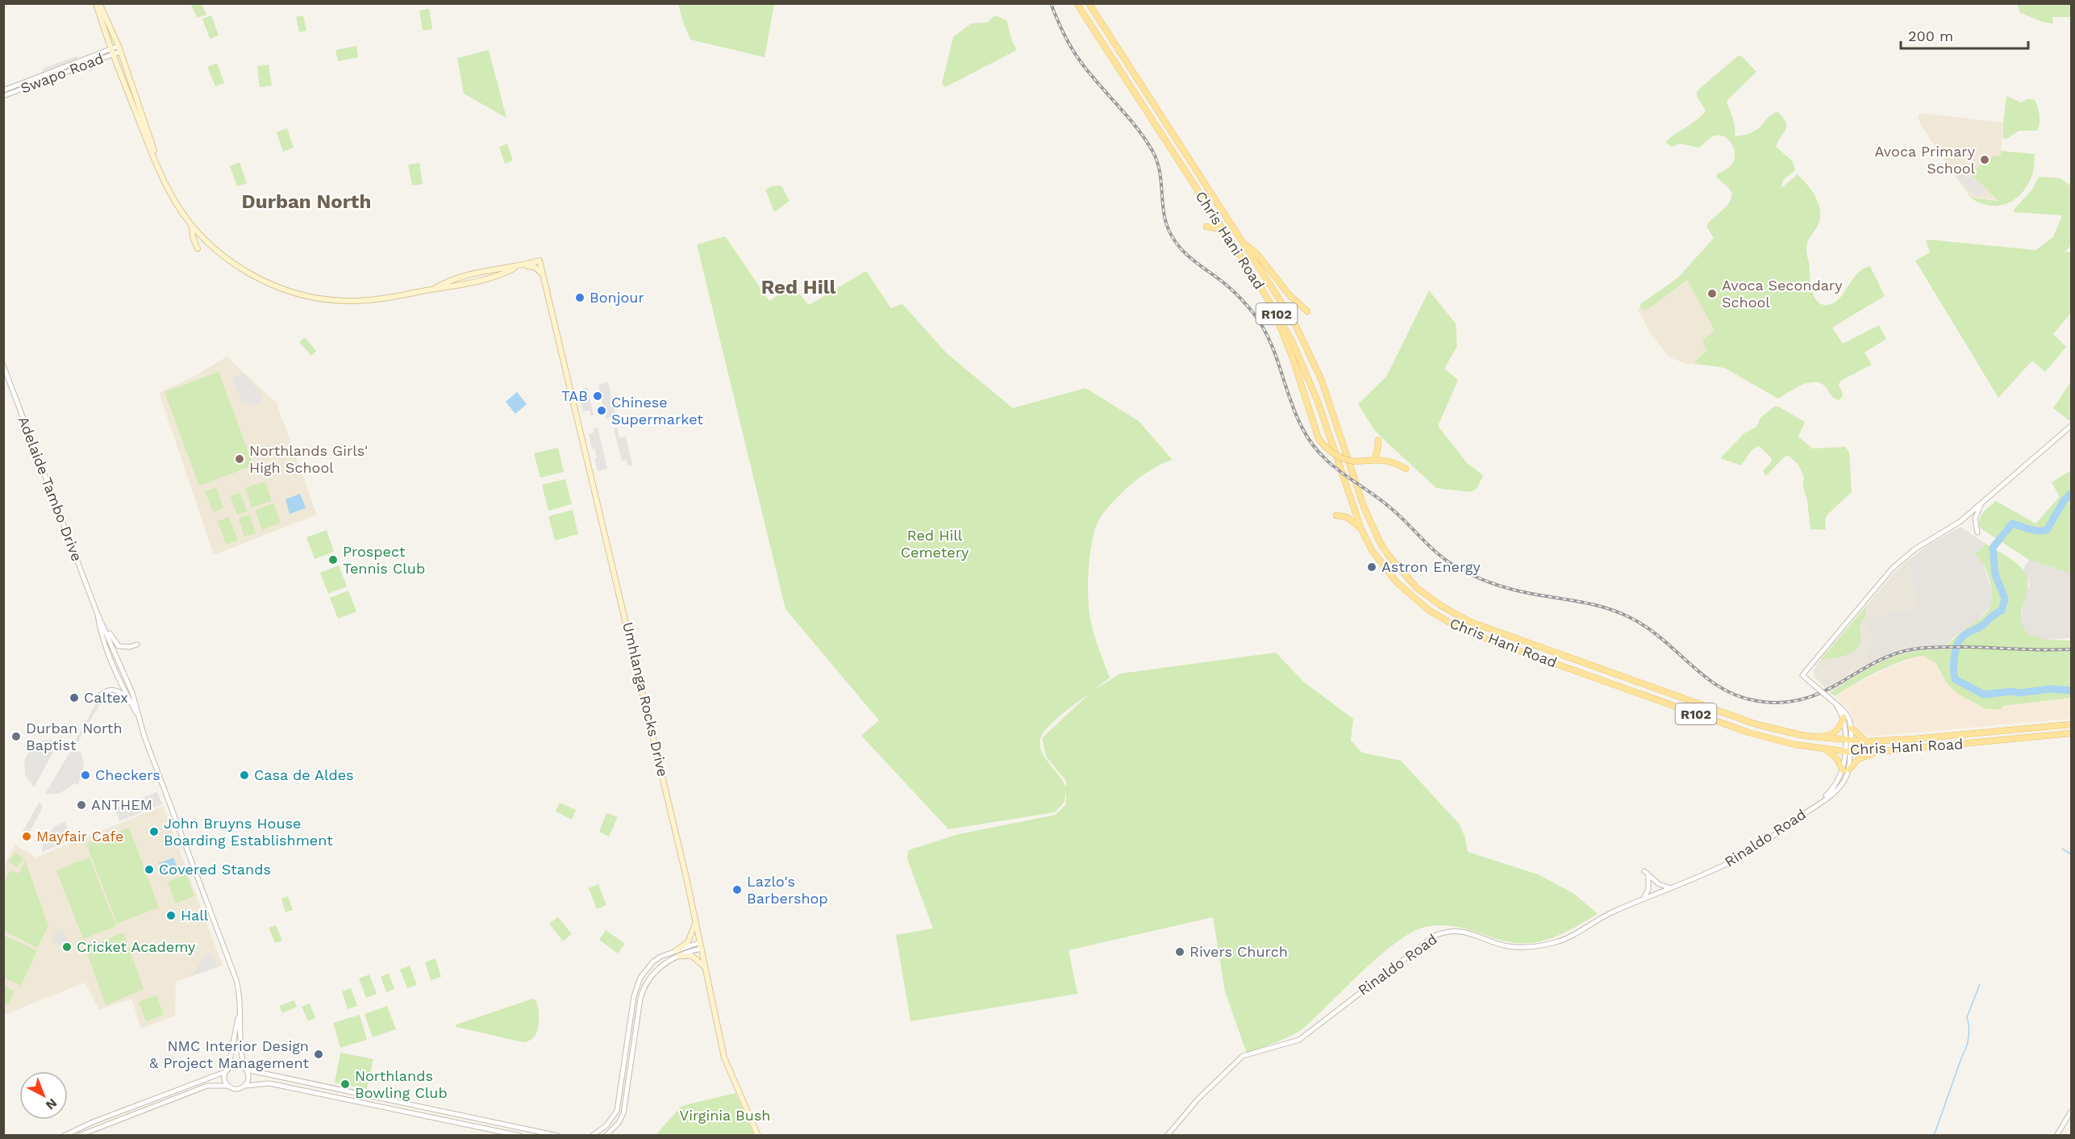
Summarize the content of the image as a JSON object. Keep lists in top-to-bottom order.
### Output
{
  "streets": {
    "main road": ["Chris Hani Road", "R102", "Umhlanga Rocks Drive"],
    "street": ["Swapo Road", "Adelaide Tambo Drive", "Rinaldo Road"]
  },
  "crossings": [
    ["Chris Hani Road", "Rinaldo Road"]
  ],
  "districts": ["Durban North", "Red Hill"],
  "parks": ["Red Hill Cemetery", "Virginia Bush"],
  "places": [
    "Avoca Primary School",
    "Avoca Secondary School",
    "Bonjour",
    "TAB",
    "Chinese Supermarket",
    "Northlands Girls' High School",
    "Prospect Tennis Club",
    "Astron Energy",
    "Caltex",
    "Durban North Baptist",
    "Checkers",
    "Casa de Aldes",
    "ANTHEM",
    "John Bruyns House Boarding Establishment",
    "Mayfair Cafe",
    "Covered Stands",
    "Lazlo's Barbershop",
    "Hall",
    "Cricket Academy",
    "Rivers Church",
    "NMC Interior Design & Project Management",
    "Northlands Bowling Club"
  ],
  "scale_bar": "200 m",
  "north": "bottom right"
}
